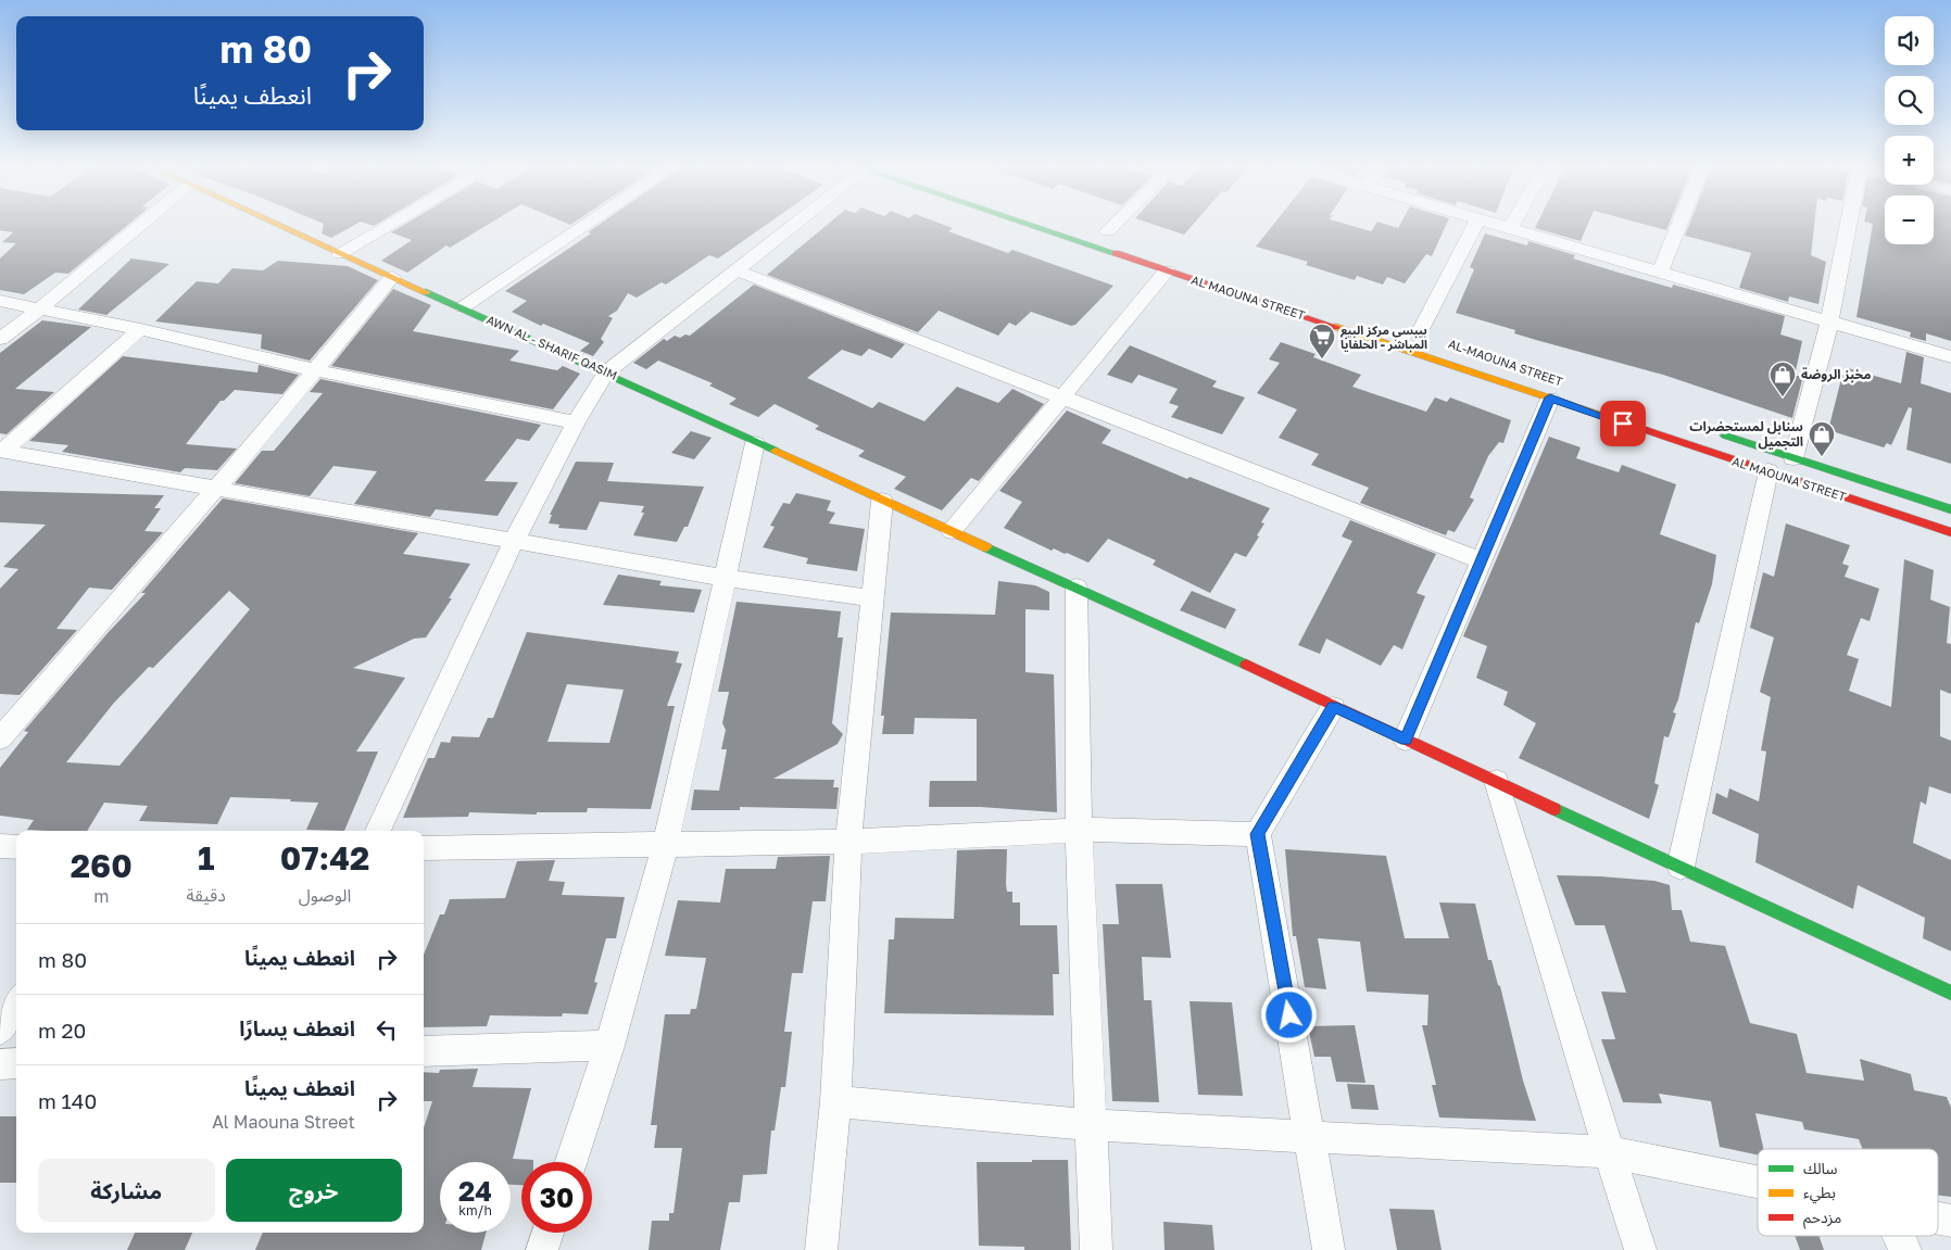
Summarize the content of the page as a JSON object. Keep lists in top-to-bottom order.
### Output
{
  "streets": {
    "main road": ["AL MAOUNA STREET", "AWN AL - SHARIF QASIM"]
  },
  "places": {
    "supermarket": ["بيبسي مركز البيع المباشر - الحلفايا"],
    "shop": ["مخبز الروضة", "سنابل لمستحضرات التجميل"]
  },
  "legend": ["سالك", "بطيء", "مزدحم"],
  "page": {
    "map_buttons": ["+", "−"],
    "turn": ["80 m", "انعطف يمينًا"],
    "eta": [
      "07:42",
      "الوصول",
      "1",
      "دقيقة",
      "260",
      "m"
    ],
    "list": [
      {
        "name": "انعطف يمينًا",
        "value": "80 m"
      },
      {
        "name": "انعطف يسارًا",
        "value": "20 m"
      },
      {
        "name": "انعطف يمينًا",
        "note": "Al Maouna Street",
        "value": "140 m"
      }
    ],
    "buttons": ["خروج", "مشاركة"],
    "speed": "24 km/h",
    "limit": "30"
  }
}
